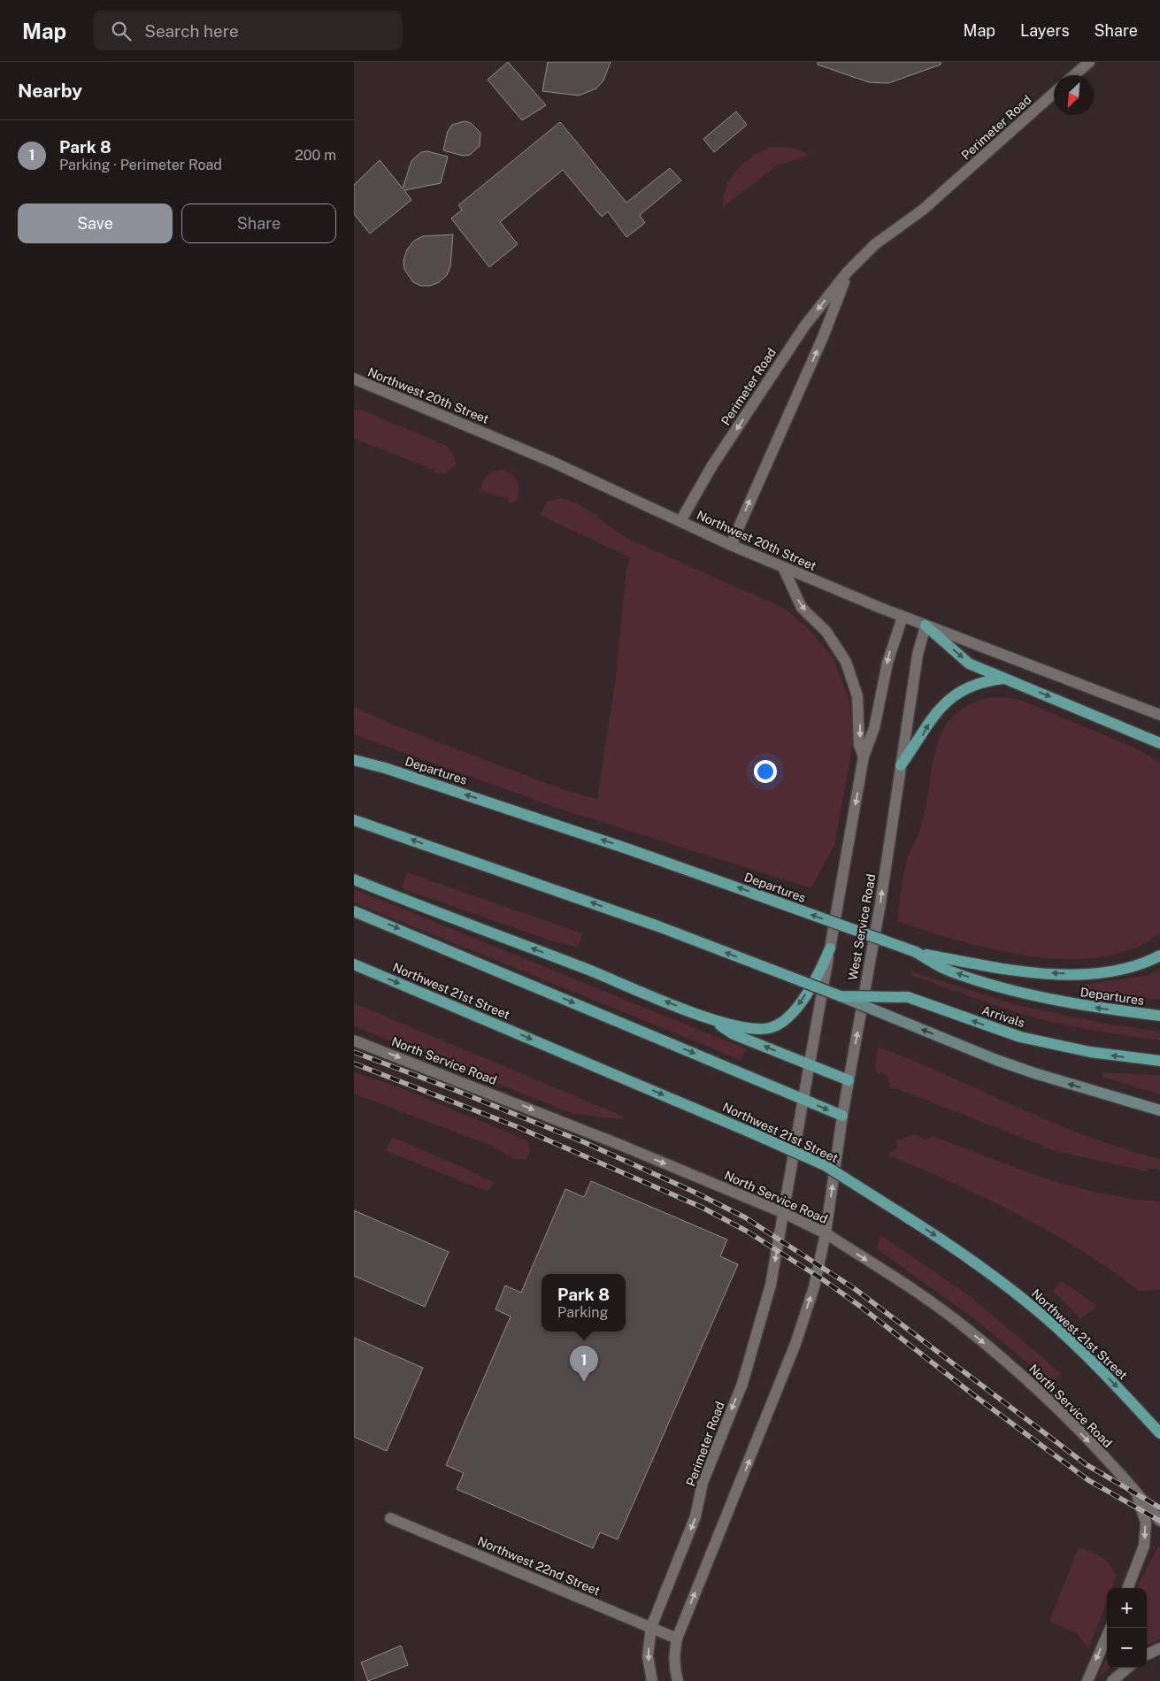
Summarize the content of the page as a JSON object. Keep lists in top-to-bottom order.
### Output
{
  "streets": {
    "main road": ["Departures", "Northwest 21st Street", "Arrivals"],
    "street": [
      "Perimeter Road",
      "Northwest 20th Street",
      "West Service Road",
      "North Service Road",
      "Northwest 22nd Street"
    ]
  },
  "crossings": [
    ["Perimeter Road", "Northwest 20th Street"],
    ["Perimeter Road", "North Service Road"],
    ["Perimeter Road", "Northwest 22nd Street"],
    ["Northwest 20th Street", "West Service Road"],
    ["West Service Road", "North Service Road"]
  ],
  "one_way": ["North Service Road"],
  "north": "bottom left",
  "page": {
    "header": "Map",
    "search": "Search here",
    "nav": ["Map", "Layers", "Share"],
    "heading": "Nearby",
    "list": [
      {
        "mark": "1",
        "name": "Park 8",
        "note": "Parking · Perimeter Road",
        "value": "200 m"
      }
    ],
    "buttons": ["Save", "Share"],
    "popup": ["Park 8", "Parking"],
    "pins": "1",
    "map_buttons": ["+", "−"]
  }
}
